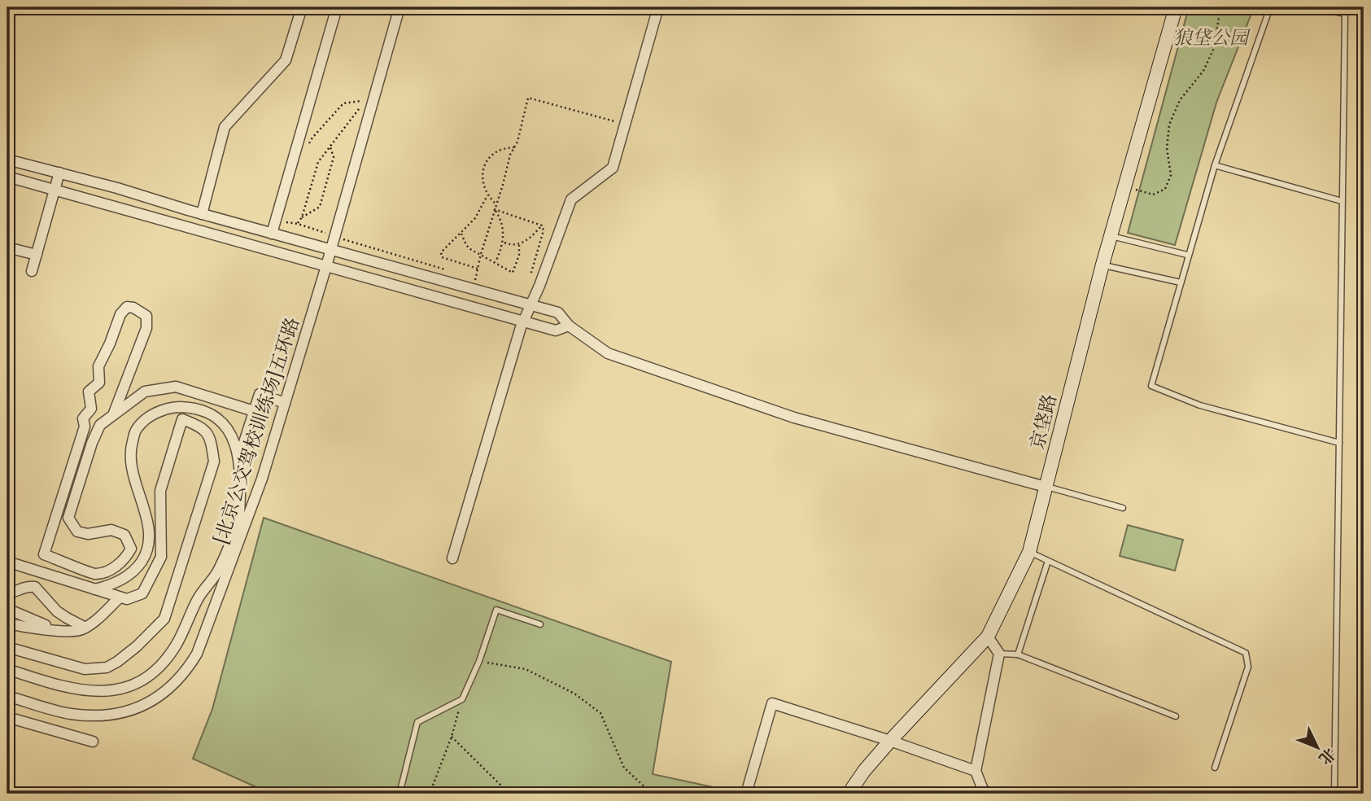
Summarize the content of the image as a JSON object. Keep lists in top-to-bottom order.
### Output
{
  "streets": {
    "street": ["京垡路", "[北京公交驾校训练场]五环路"]
  },
  "parks": ["狼垡公园"],
  "north": "bottom right"
}
